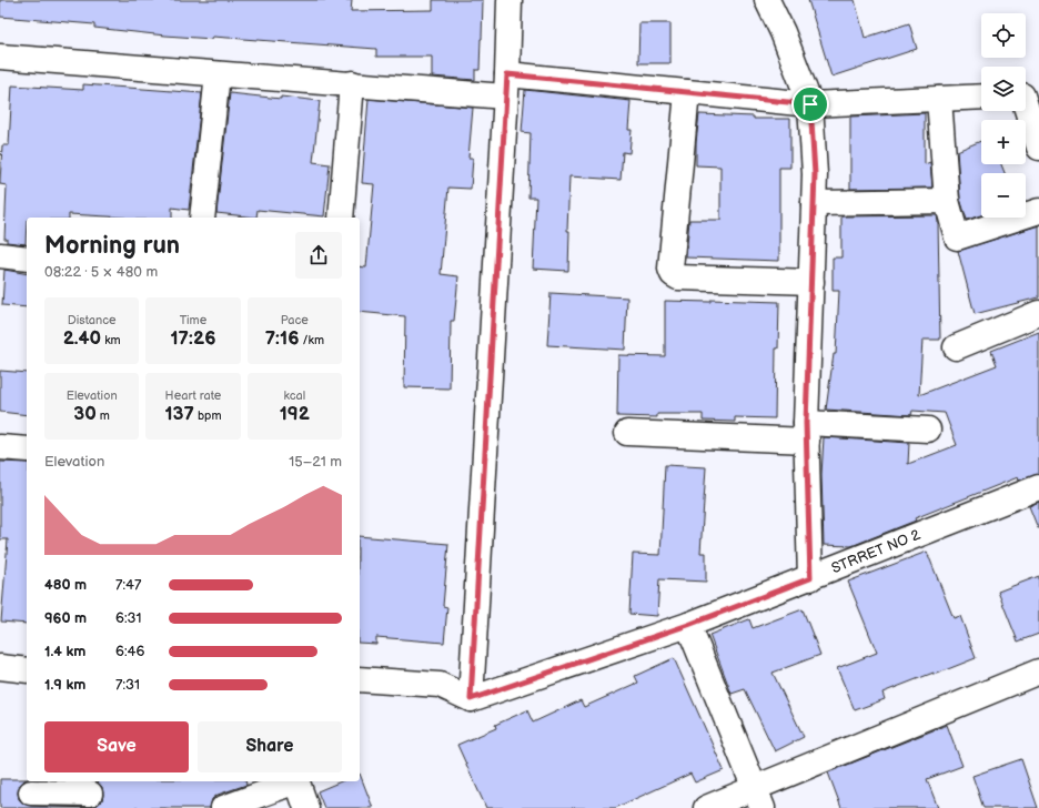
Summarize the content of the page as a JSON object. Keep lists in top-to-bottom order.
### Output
{
  "streets": {
    "street": ["STRRET NO 2"]
  },
  "page": {
    "map_buttons": ["+", "−"],
    "heading": ["Morning run", "08:22 · 5 × 480 m"],
    "stats": [
      ["Distance", "2.40 km"],
      ["Time", "17:26"],
      ["Pace", "7:16 /km"],
      ["Elevation", "30 m"],
      ["Heart rate", "137 bpm"],
      ["kcal", "192"]
    ],
    "chart": ["Elevation", "15–21 m"],
    "list": [
      {
        "name": "480 m",
        "note": "7:47"
      },
      {
        "name": "960 m",
        "note": "6:31"
      },
      {
        "name": "1.4 km",
        "note": "6:46"
      },
      {
        "name": "1.9 km",
        "note": "7:31"
      }
    ],
    "buttons": ["Save", "Share"]
  }
}
